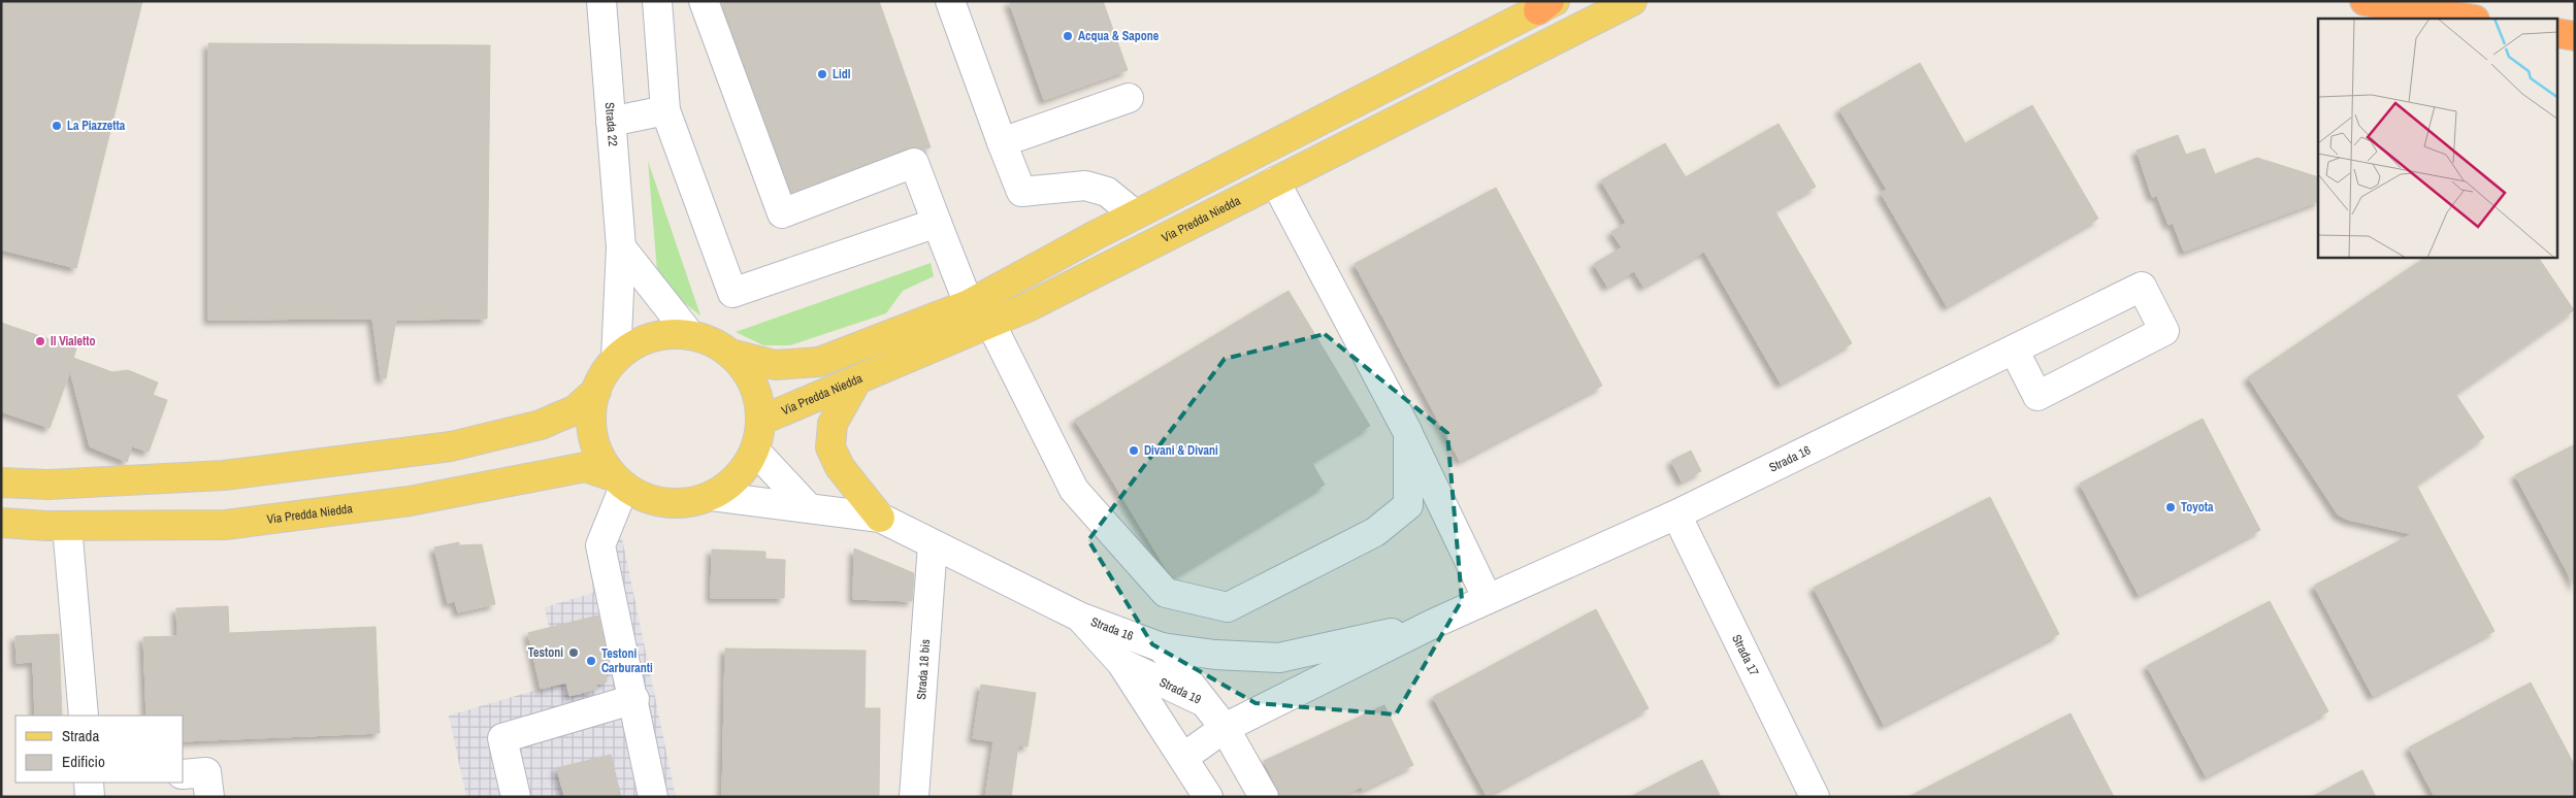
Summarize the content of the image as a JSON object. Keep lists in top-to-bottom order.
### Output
{
  "streets": {
    "main road": ["Via Predda Niedda"],
    "street": [
      "Strada 22",
      "Strada 16",
      "Strada 17",
      "Strada 18 bis",
      "Strada 19"
    ]
  },
  "crossings": [
    ["Strada 22", "Via Predda Niedda"],
    ["Strada 22", "Strada 16"],
    ["Via Predda Niedda", "Strada 16"],
    ["Strada 16", "Strada 17"],
    ["Strada 16", "Strada 18 bis"],
    ["Strada 16", "Strada 19"]
  ],
  "places": [
    "Acqua & Sapone",
    "Lidl",
    "La Piazzetta",
    "Il Vialetto",
    "Divani & Divani",
    "Toyota",
    "Testoni",
    "Testoni Carburanti"
  ],
  "legend": ["Strada", "Edificio"]
}
